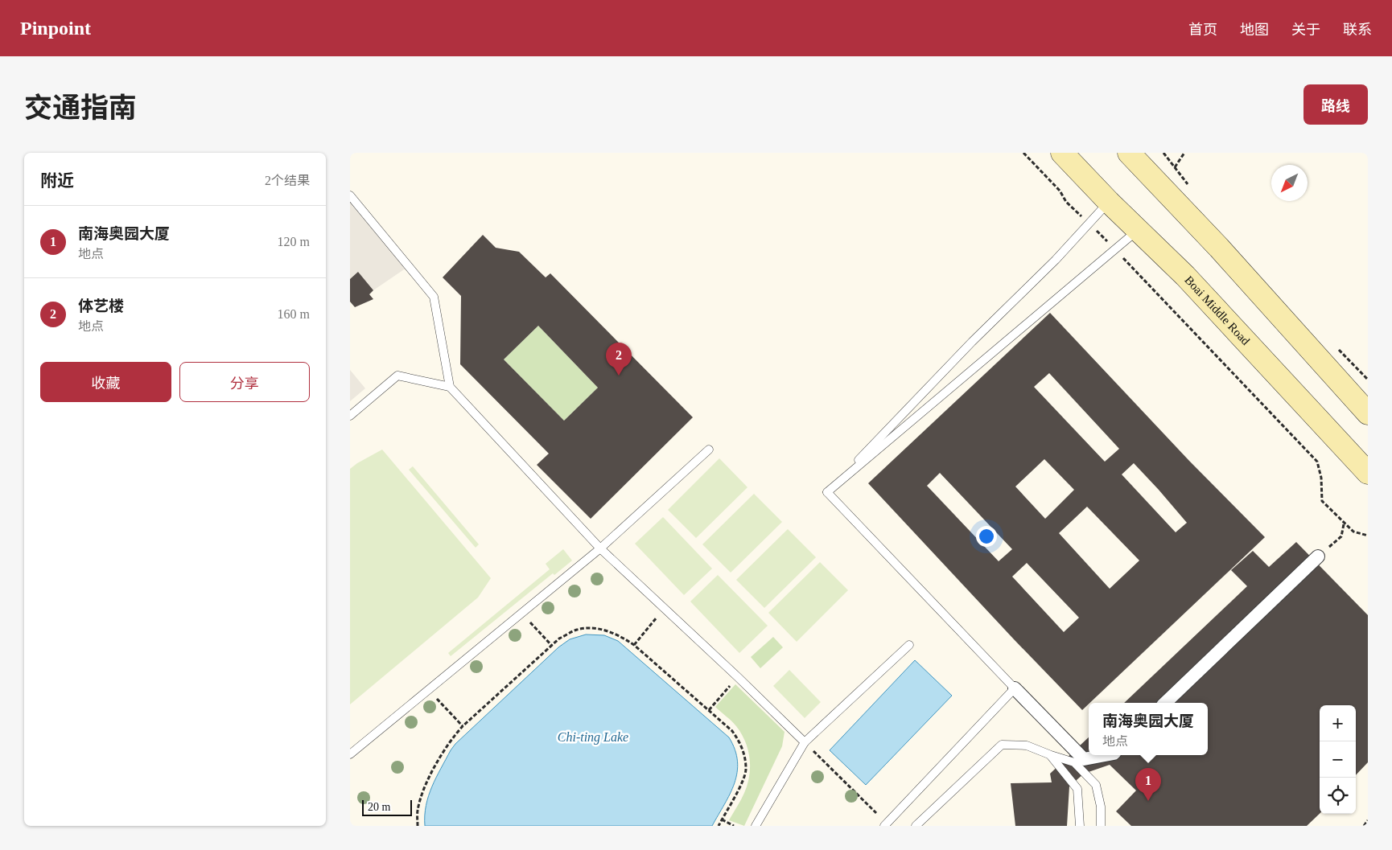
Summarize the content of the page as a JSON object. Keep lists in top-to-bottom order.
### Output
{
  "streets": {
    "main road": ["Boai Middle Road"]
  },
  "water": ["Chi-ting Lake"],
  "scale_bar": "20 m",
  "north": "bottom left",
  "page": {
    "header": "Pinpoint",
    "nav": [
      "首页",
      "地图",
      "关于",
      "联系"
    ],
    "title": "交通指南",
    "buttons": [
      "路线",
      ["收藏", "分享"]
    ],
    "heading": ["附近", "2个结果"],
    "list": [
      {
        "mark": "1",
        "name": "南海奥园大厦",
        "note": "地点",
        "value": "120 m"
      },
      {
        "mark": "2",
        "name": "体艺楼",
        "note": "地点",
        "value": "160 m"
      }
    ],
    "pins": ["2", "1"],
    "popup": ["南海奥园大厦", "地点"],
    "map_buttons": ["+", "−"],
    "scale": "20 m"
  }
}
